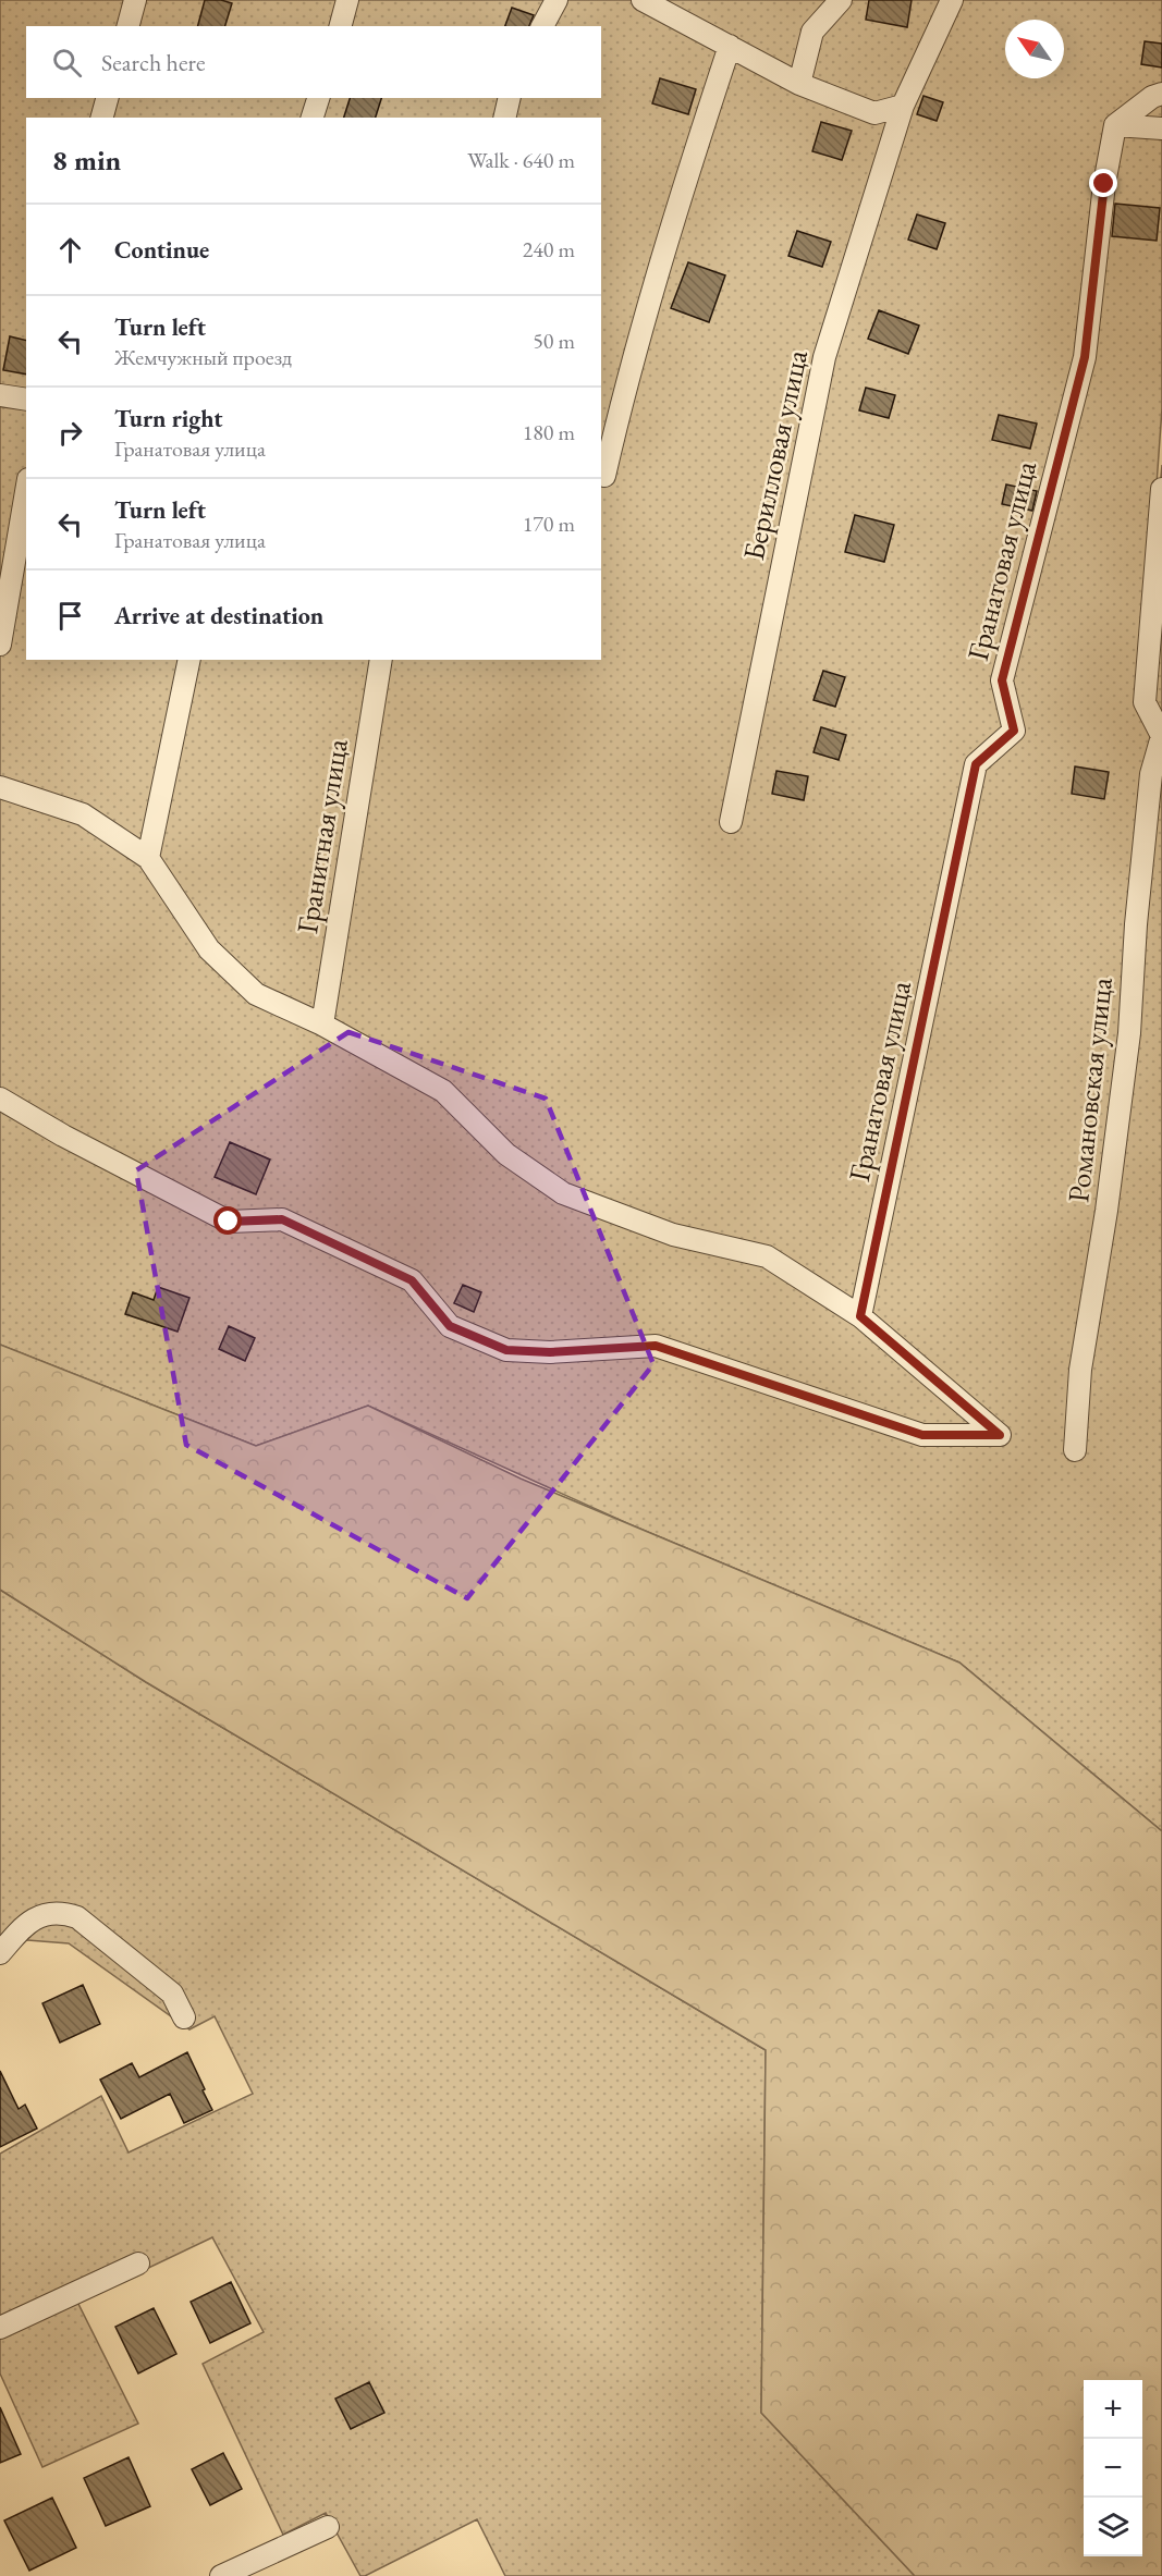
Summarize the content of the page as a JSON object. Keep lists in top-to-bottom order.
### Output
{
  "streets": {
    "street": [
      "Берилловая улица",
      "Гранатовая улица",
      "Гранитная улица",
      "Романовская улица"
    ]
  },
  "north": "top left",
  "page": {
    "search": "Search here",
    "heading": ["8 min", "Walk · 640 m"],
    "list": [
      ["Continue", "240 m"],
      ["Turn left", "Жемчужный проезд", "50 m"],
      ["Turn right", "Гранатовая улица", "180 m"],
      ["Turn left", "Гранатовая улица", "170 m"],
      "Arrive at destination"
    ],
    "map_buttons": ["+", "−"]
  }
}
